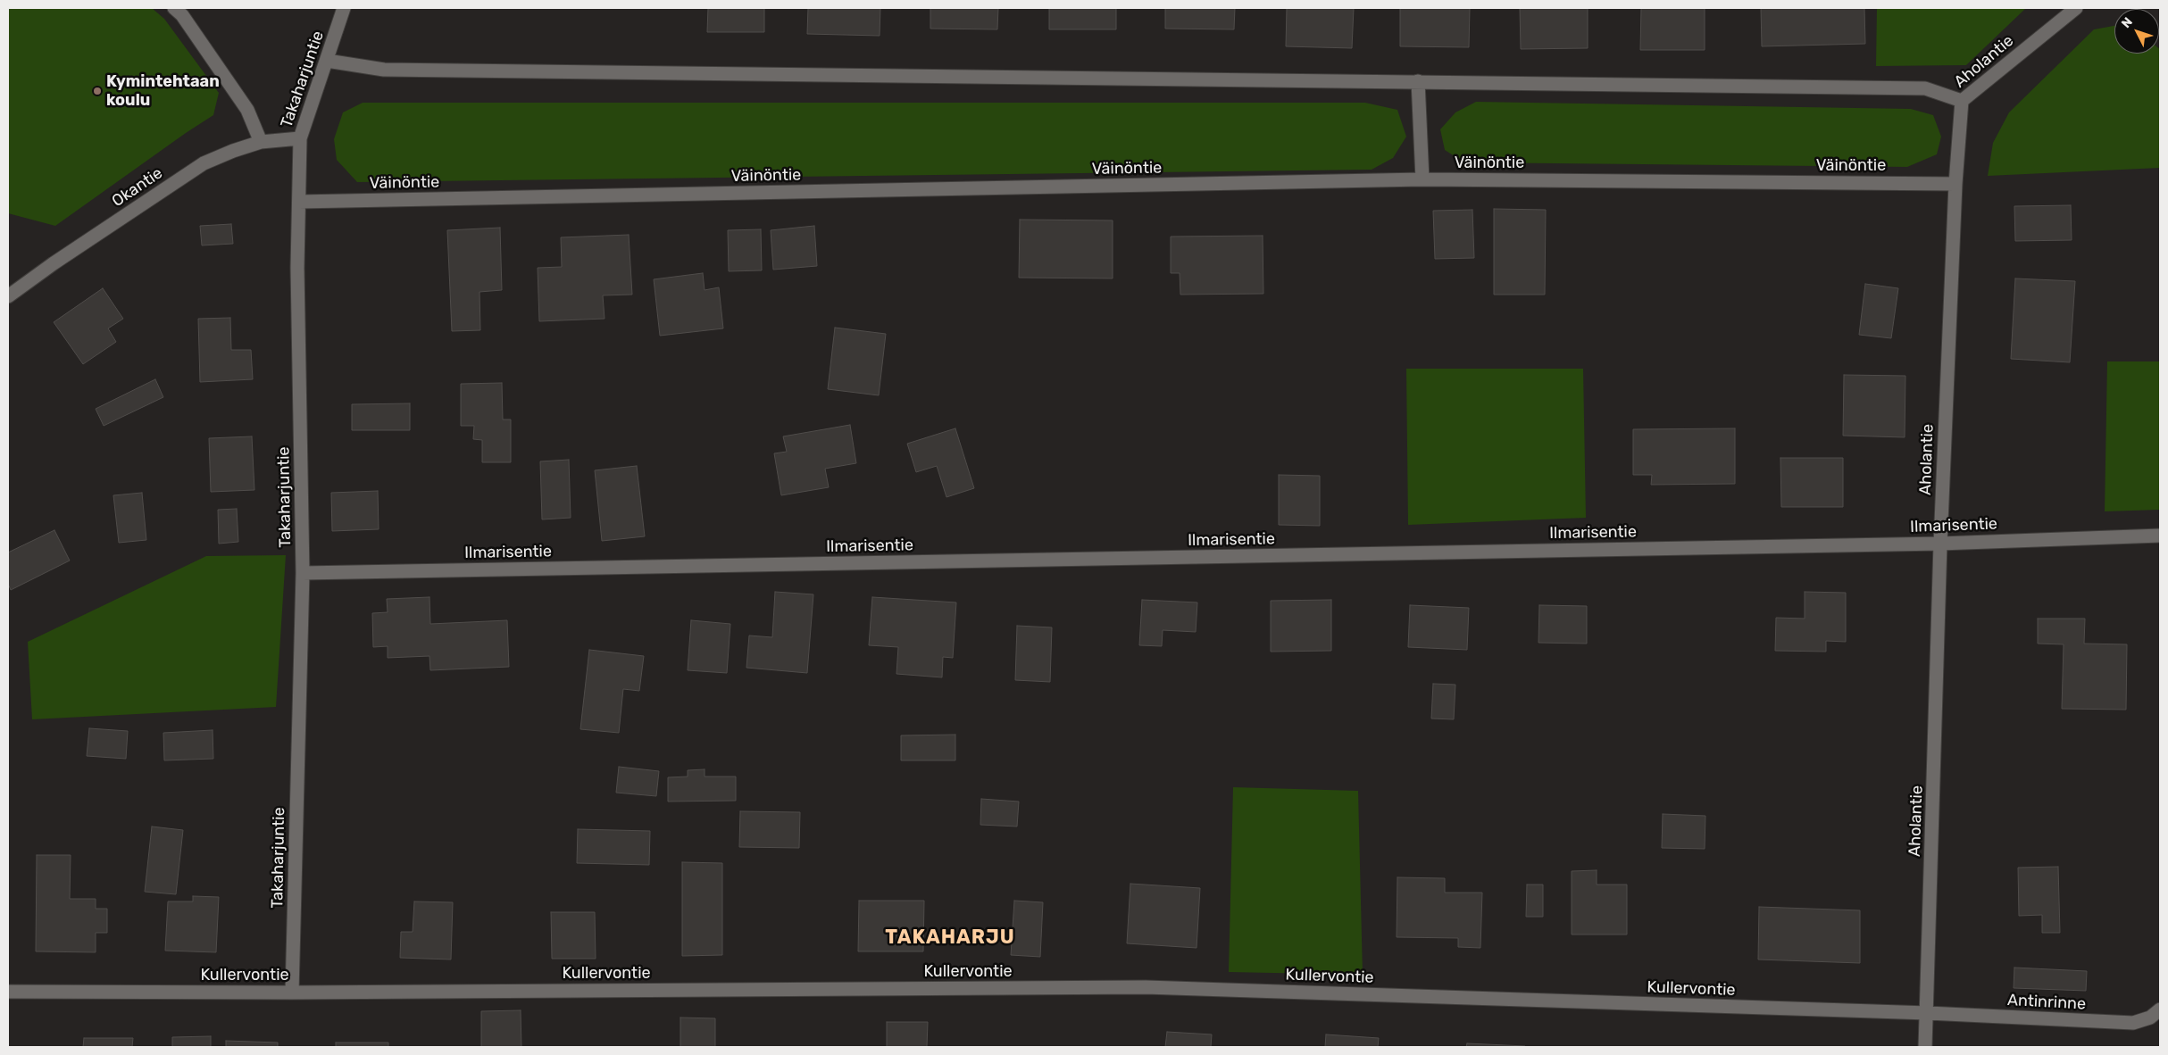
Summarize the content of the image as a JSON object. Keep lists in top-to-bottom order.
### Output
{
  "streets": {
    "street": [
      "Aholantie",
      "Takaharjuntie",
      "Väinöntie",
      "Okantie",
      "Ilmarisentie",
      "Kullervontie",
      "Antinrinne"
    ]
  },
  "crossings": [
    ["Aholantie", "Väinöntie"],
    ["Aholantie", "Ilmarisentie"],
    ["Aholantie", "Kullervontie"],
    ["Aholantie", "Antinrinne"],
    ["Takaharjuntie", "Väinöntie"],
    ["Takaharjuntie", "Okantie"],
    ["Takaharjuntie", "Ilmarisentie"],
    ["Takaharjuntie", "Kullervontie"],
    ["Kullervontie", "Antinrinne"]
  ],
  "districts": ["TAKAHARJU"],
  "places": ["Kymintehtaan koulu"],
  "north": "top left"
}
